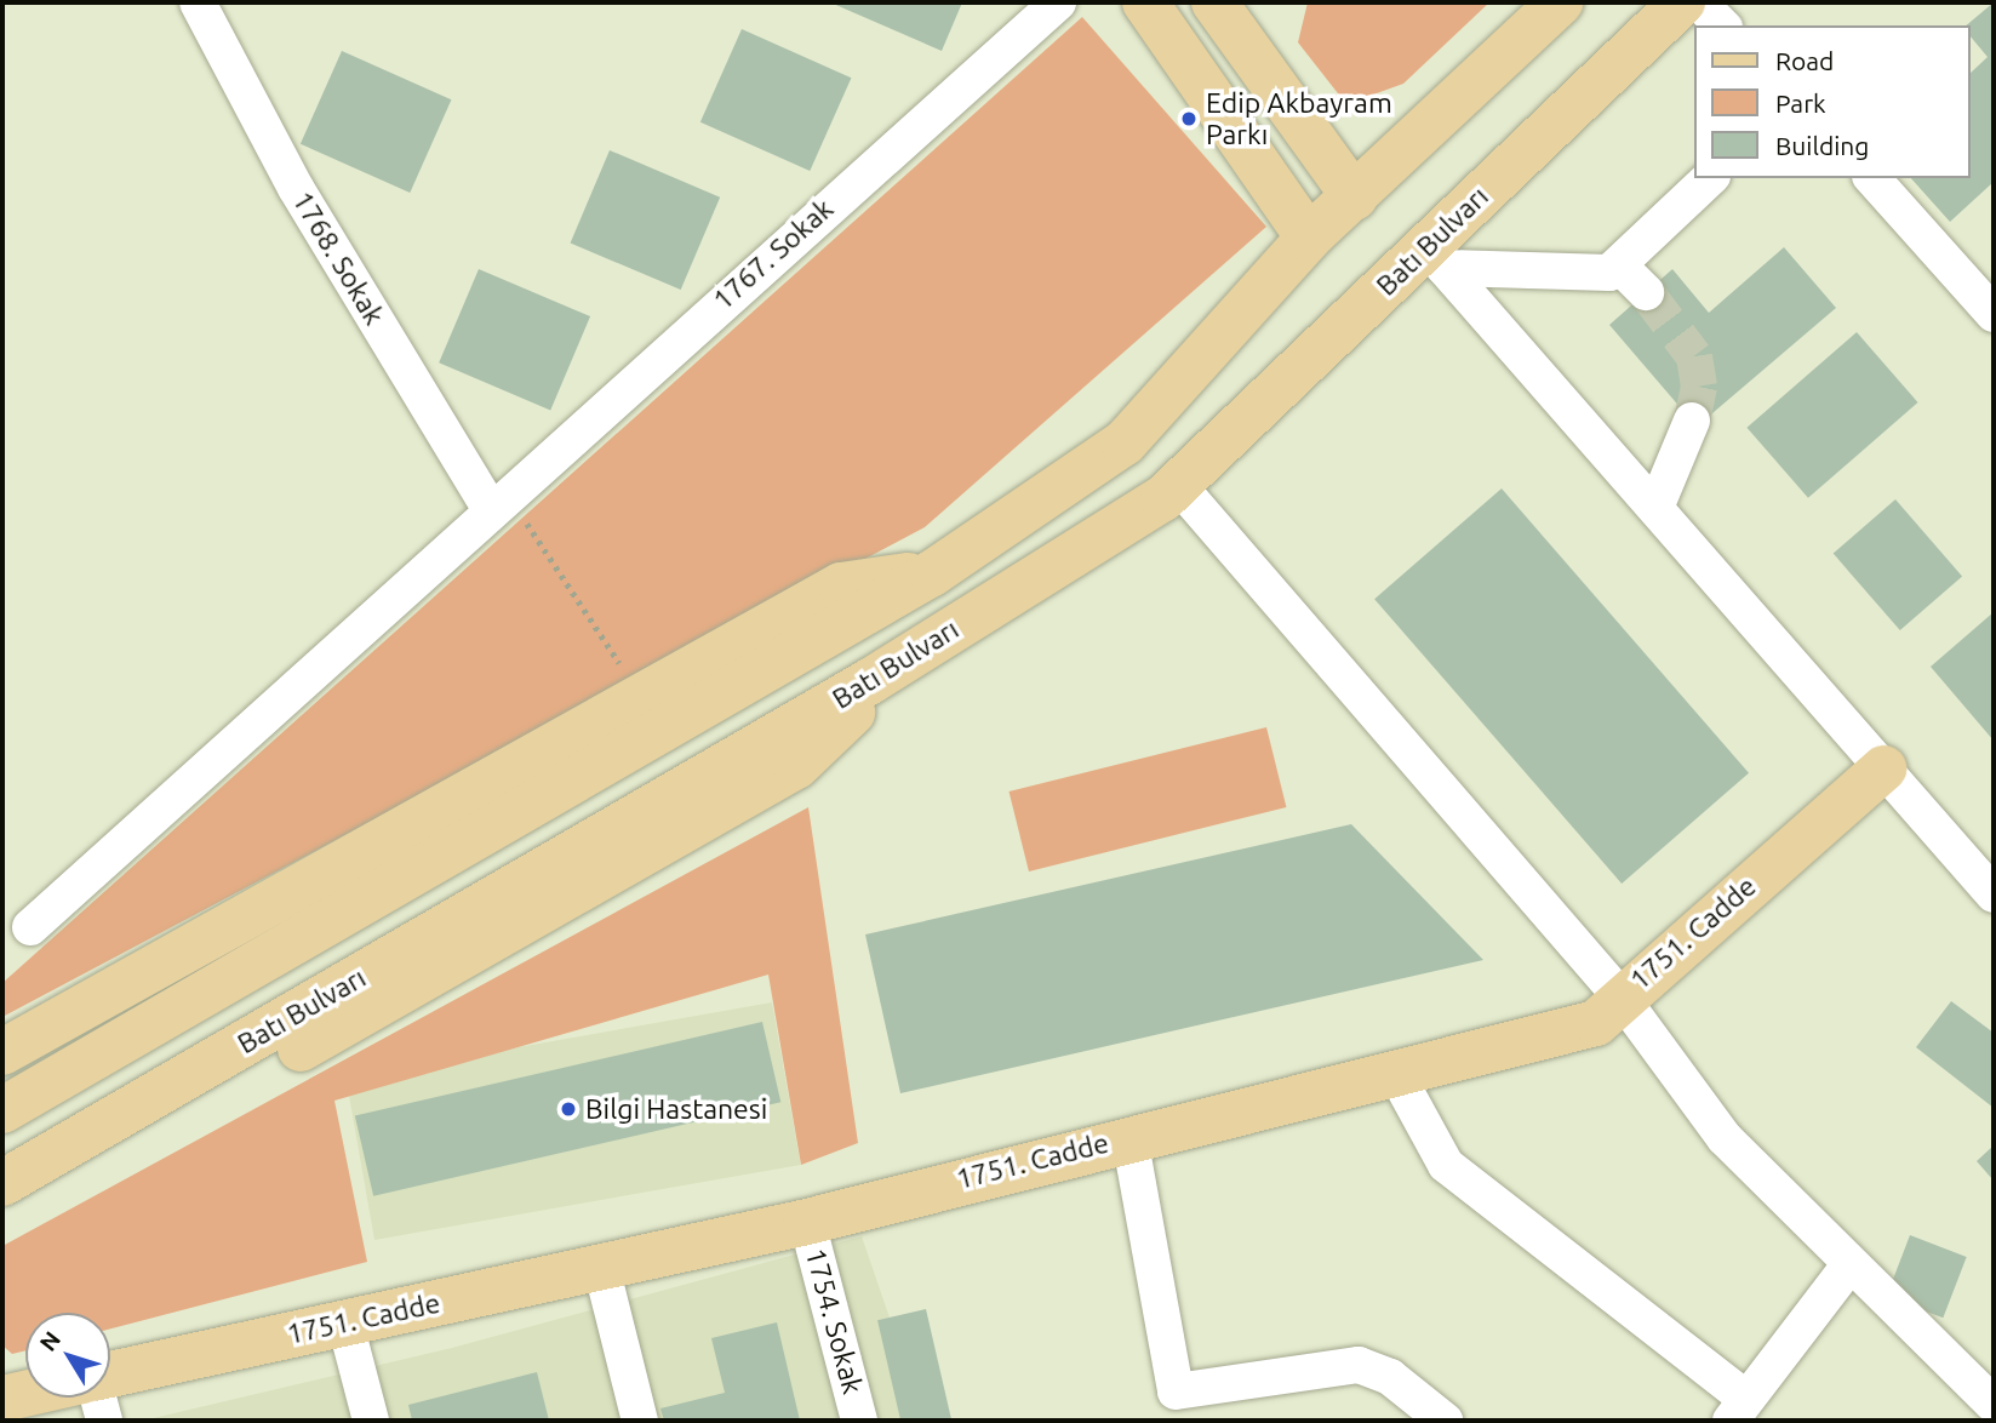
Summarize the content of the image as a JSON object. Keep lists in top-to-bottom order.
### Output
{
  "streets": {
    "main road": ["Batı Bulvarı", "1751. Cadde"],
    "street": ["1767. Sokak", "1768. Sokak", "1754. Sokak"]
  },
  "crossings": [
    ["1767. Sokak", "1768. Sokak"],
    ["1751. Cadde", "1754. Sokak"]
  ],
  "places": ["Edip Akbayram Parkı", "Bilgi Hastanesi"],
  "legend": ["Road", "Park", "Building"],
  "north": "top left"
}
